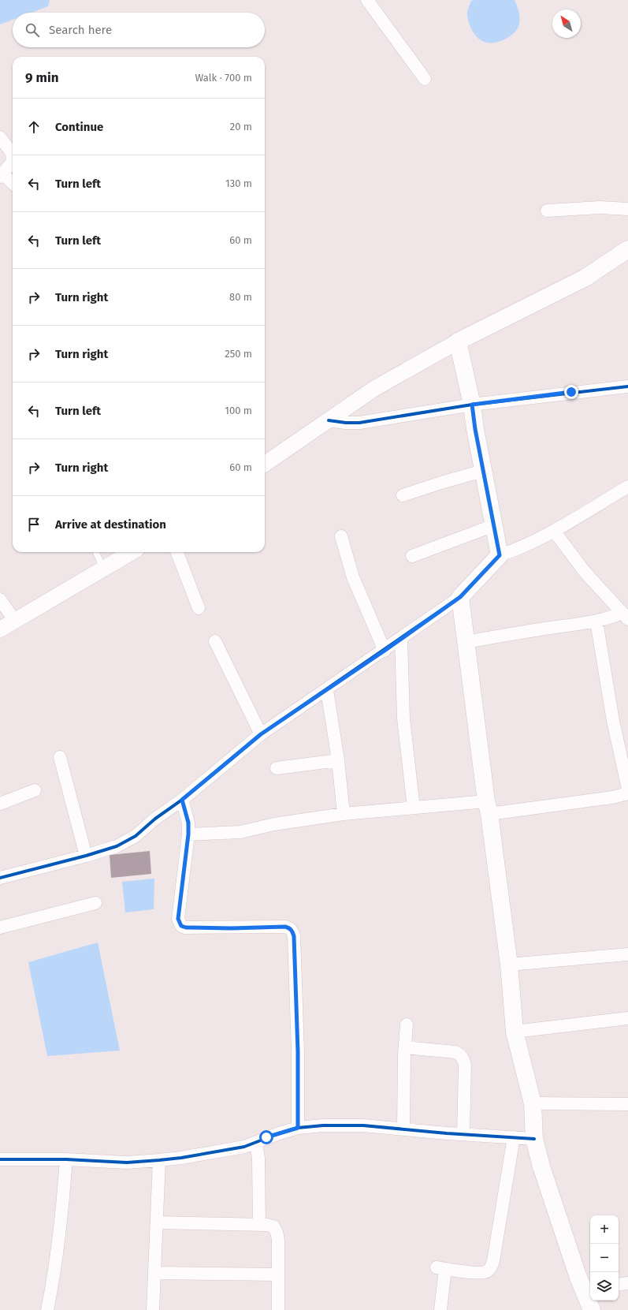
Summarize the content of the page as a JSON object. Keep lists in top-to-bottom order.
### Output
{
  "north": "top left",
  "page": {
    "search": "Search here",
    "heading": ["9 min", "Walk · 700 m"],
    "list": [
      ["Continue", "20 m"],
      ["Turn left", "130 m"],
      ["Turn left", "60 m"],
      ["Turn right", "80 m"],
      ["Turn right", "250 m"],
      ["Turn left", "100 m"],
      ["Turn right", "60 m"],
      "Arrive at destination"
    ],
    "map_buttons": ["+", "−"]
  }
}
